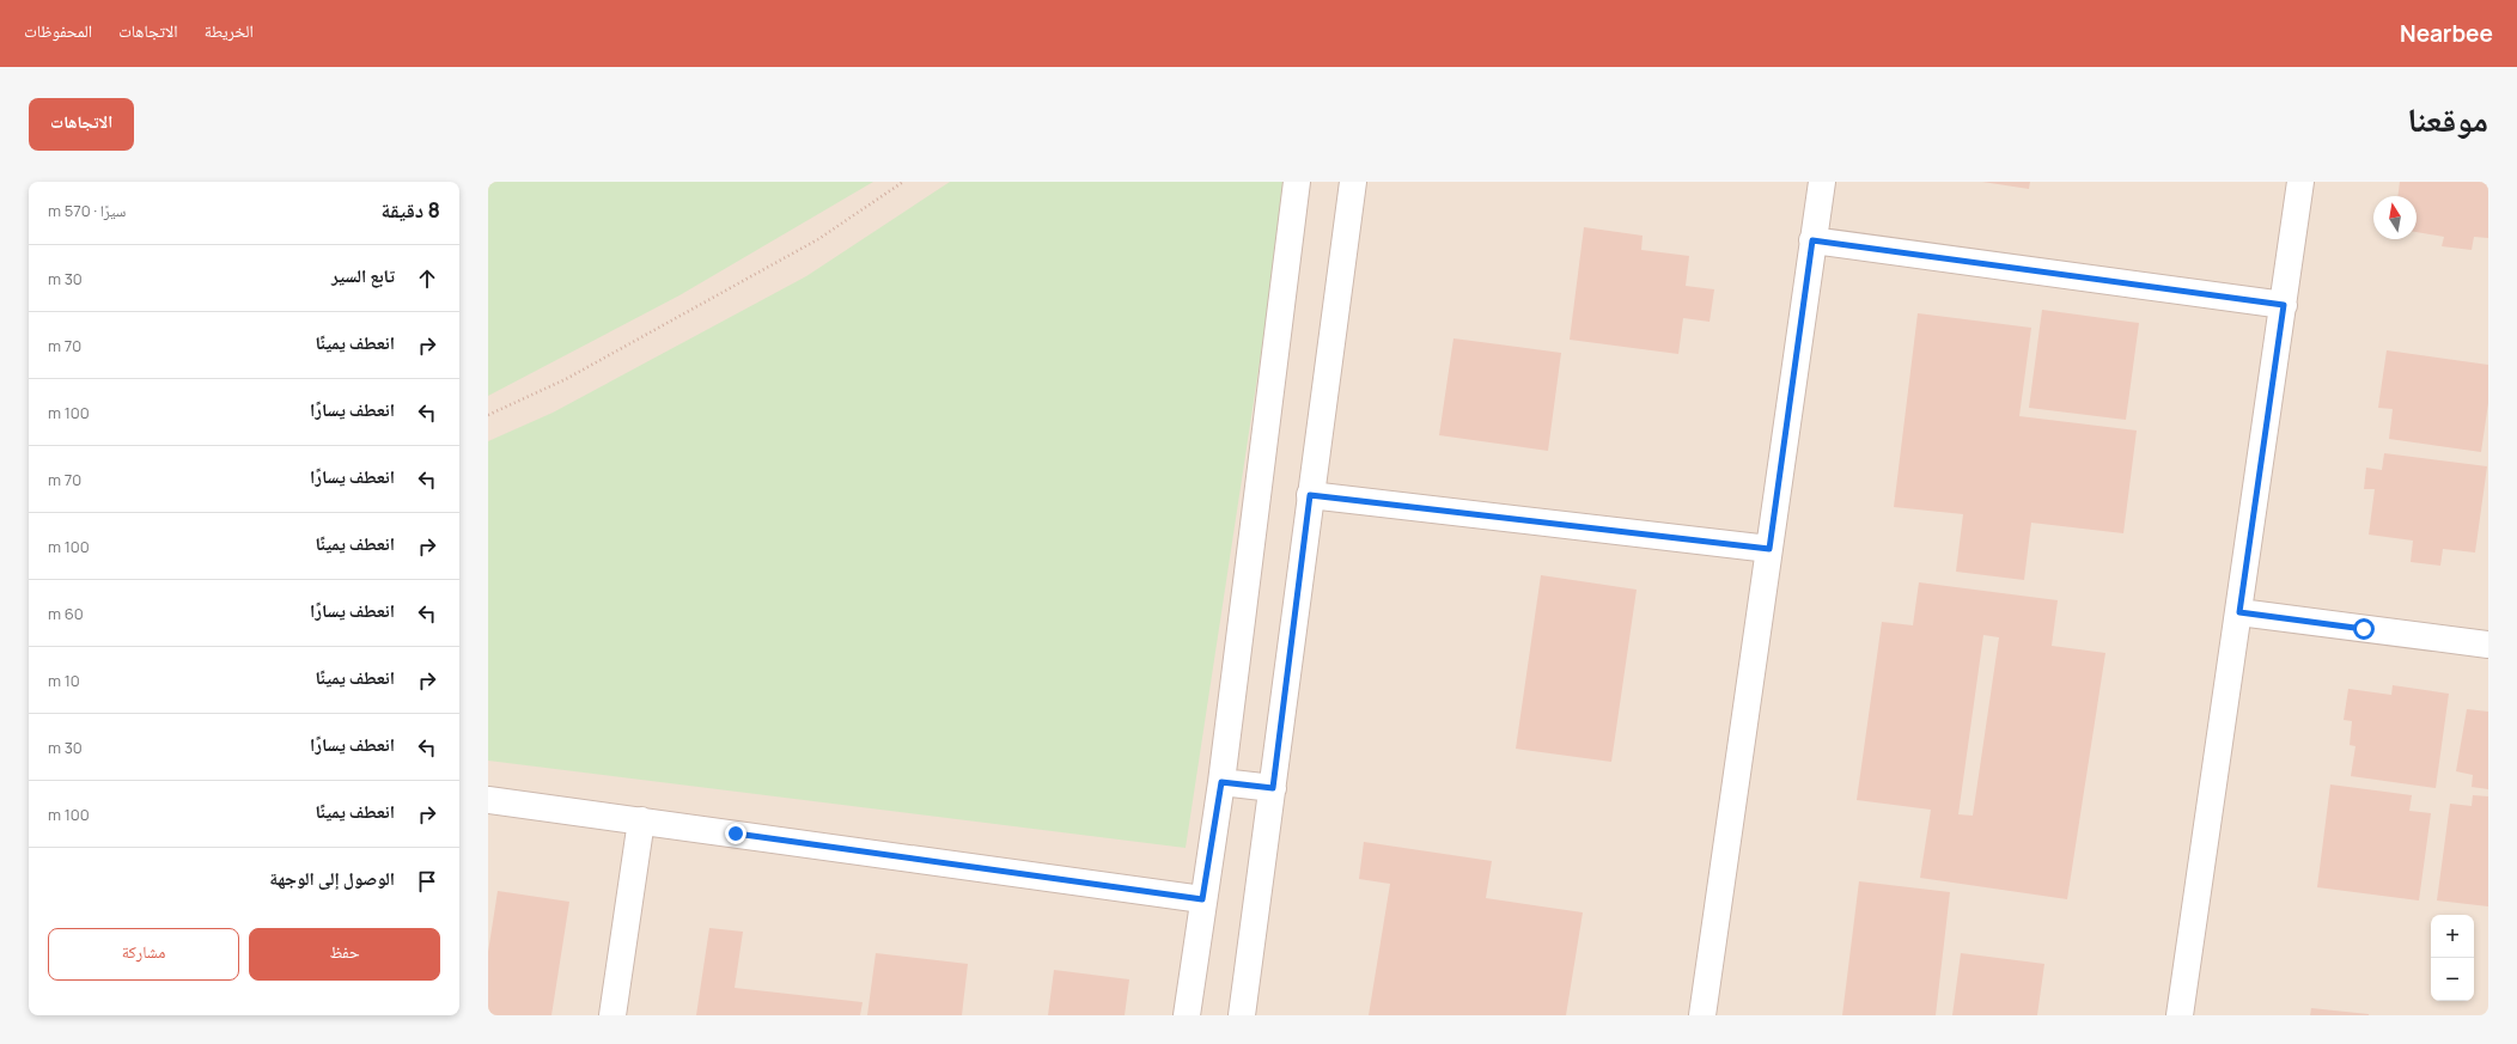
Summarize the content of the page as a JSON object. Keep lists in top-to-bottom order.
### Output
{
  "north": "top",
  "page": {
    "header": "Nearbee",
    "nav": ["الخريطة", "الاتجاهات", "المحفوظات"],
    "title": "موقعنا",
    "buttons": [
      "الاتجاهات",
      ["حفظ", "مشاركة"]
    ],
    "heading": ["8 دقيقة", "سيرًا · 570 m"],
    "list": [
      ["تابع السير", "30 m"],
      ["انعطف يمينًا", "70 m"],
      ["انعطف يسارًا", "100 m"],
      ["انعطف يسارًا", "70 m"],
      ["انعطف يمينًا", "100 m"],
      ["انعطف يسارًا", "60 m"],
      ["انعطف يمينًا", "10 m"],
      ["انعطف يسارًا", "30 m"],
      ["انعطف يمينًا", "100 m"],
      "الوصول إلى الوجهة"
    ],
    "map_buttons": ["+", "−"]
  }
}
